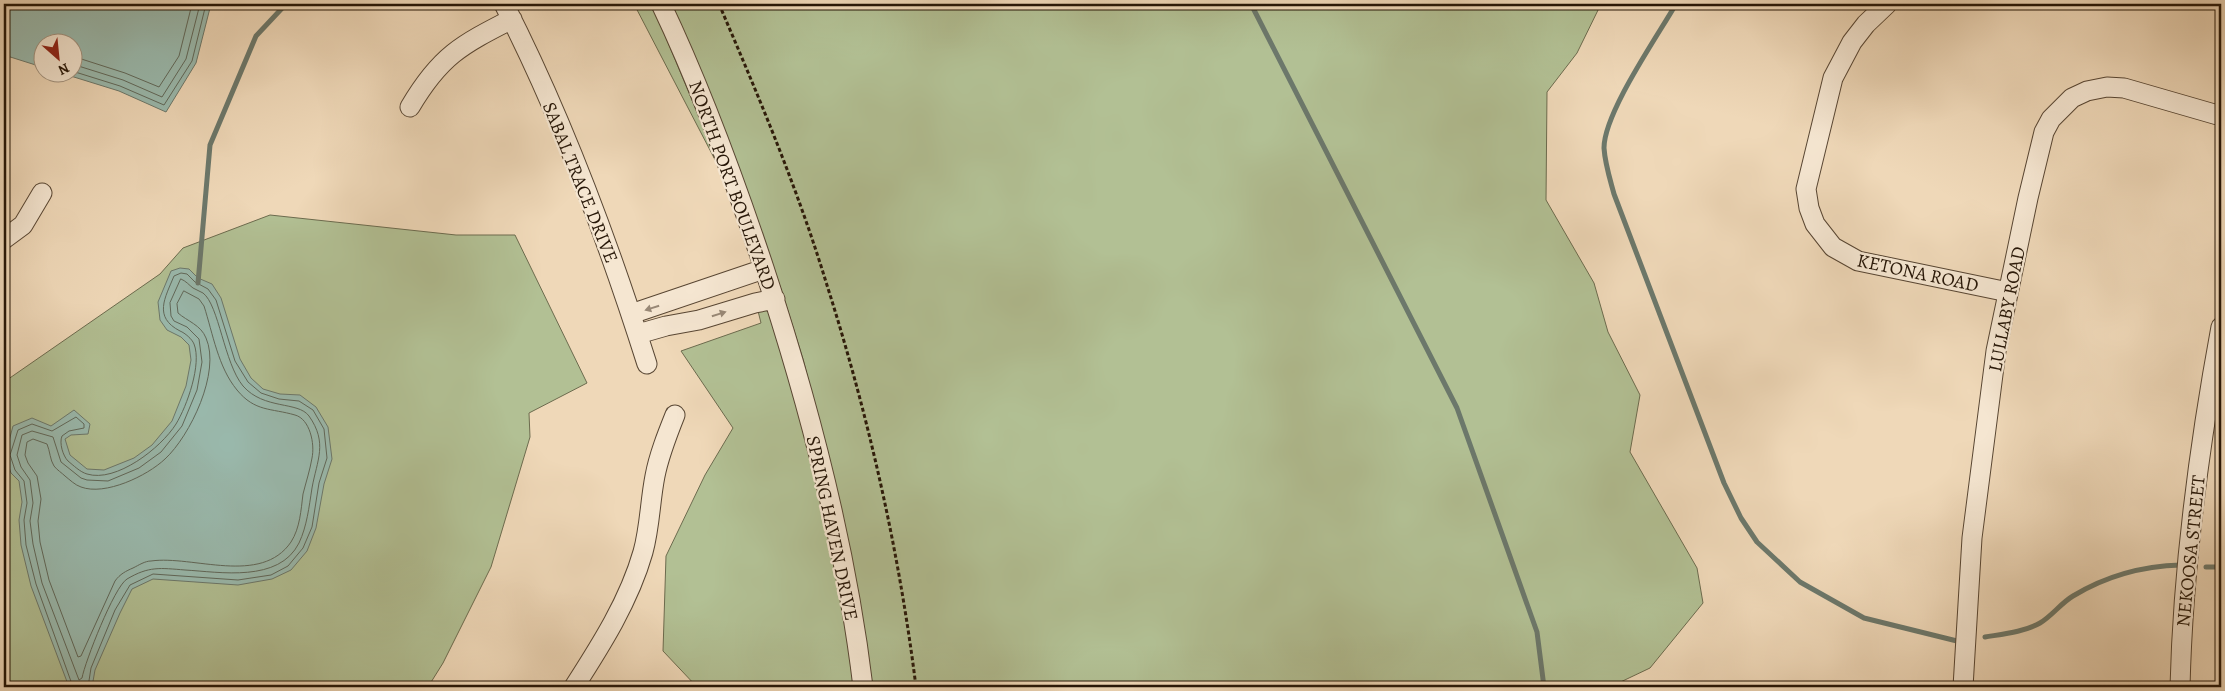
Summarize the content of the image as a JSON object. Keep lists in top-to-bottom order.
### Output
{
  "streets": {
    "street": [
      "SABAL TRACE DRIVE",
      "NORTH PORT BOULEVARD",
      "KETONA ROAD",
      "LULLABY ROAD",
      "SPRING HAVEN DRIVE",
      "NEKOOSA STREET"
    ]
  },
  "crossings": [
    ["NORTH PORT BOULEVARD", "SPRING HAVEN DRIVE"],
    ["KETONA ROAD", "LULLABY ROAD"]
  ],
  "north": "bottom right"
}
